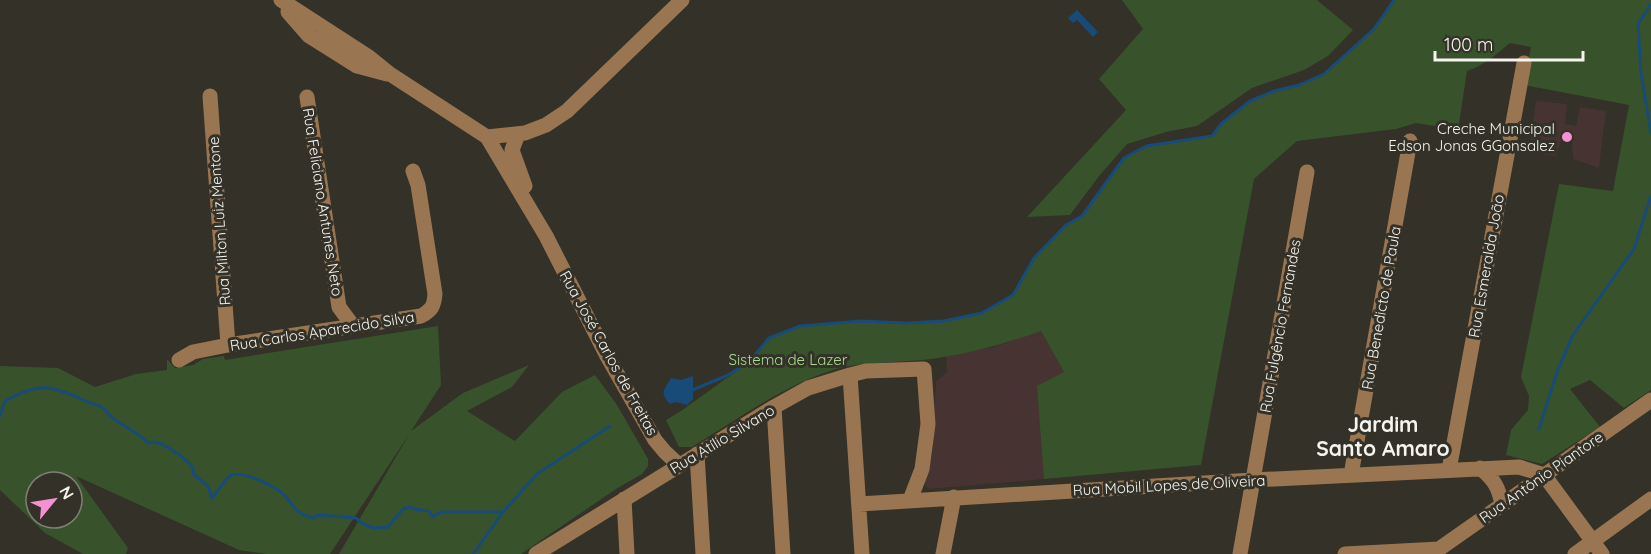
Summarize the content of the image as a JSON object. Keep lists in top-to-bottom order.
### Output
{
  "streets": {
    "street": [
      "Rua Feliciano Antunes Neto",
      "Rua Milton Luiz Mentone",
      "Rua Esmeralda João",
      "Rua Benedicto de Paula",
      "Rua Fulgêncio Fernandes",
      "Rua Carlos Aparecido Silva",
      "Rua José Carlos de Freitas",
      "Rua Atílio Silvano",
      "Rua Antônio Piantore",
      "Rua Mobil Lopes de Oliveira"
    ]
  },
  "crossings": [
    ["Rua Feliciano Antunes Neto", "Rua Carlos Aparecido Silva"],
    ["Rua Milton Luiz Mentone", "Rua Carlos Aparecido Silva"],
    ["Rua Esmeralda João", "Rua Mobil Lopes de Oliveira"],
    ["Rua Benedicto de Paula", "Rua Mobil Lopes de Oliveira"],
    ["Rua Fulgêncio Fernandes", "Rua Mobil Lopes de Oliveira"],
    ["Rua José Carlos de Freitas", "Rua Atílio Silvano"],
    ["Rua Atílio Silvano", "Rua Mobil Lopes de Oliveira"],
    ["Rua Antônio Piantore", "Rua Mobil Lopes de Oliveira"]
  ],
  "districts": ["Jardim Santo Amaro"],
  "parks": ["Sistema de Lazer"],
  "places": ["Creche Municipal Edson Jonas GGonsalez"],
  "scale_bar": "100 m",
  "north": "top right"
}
